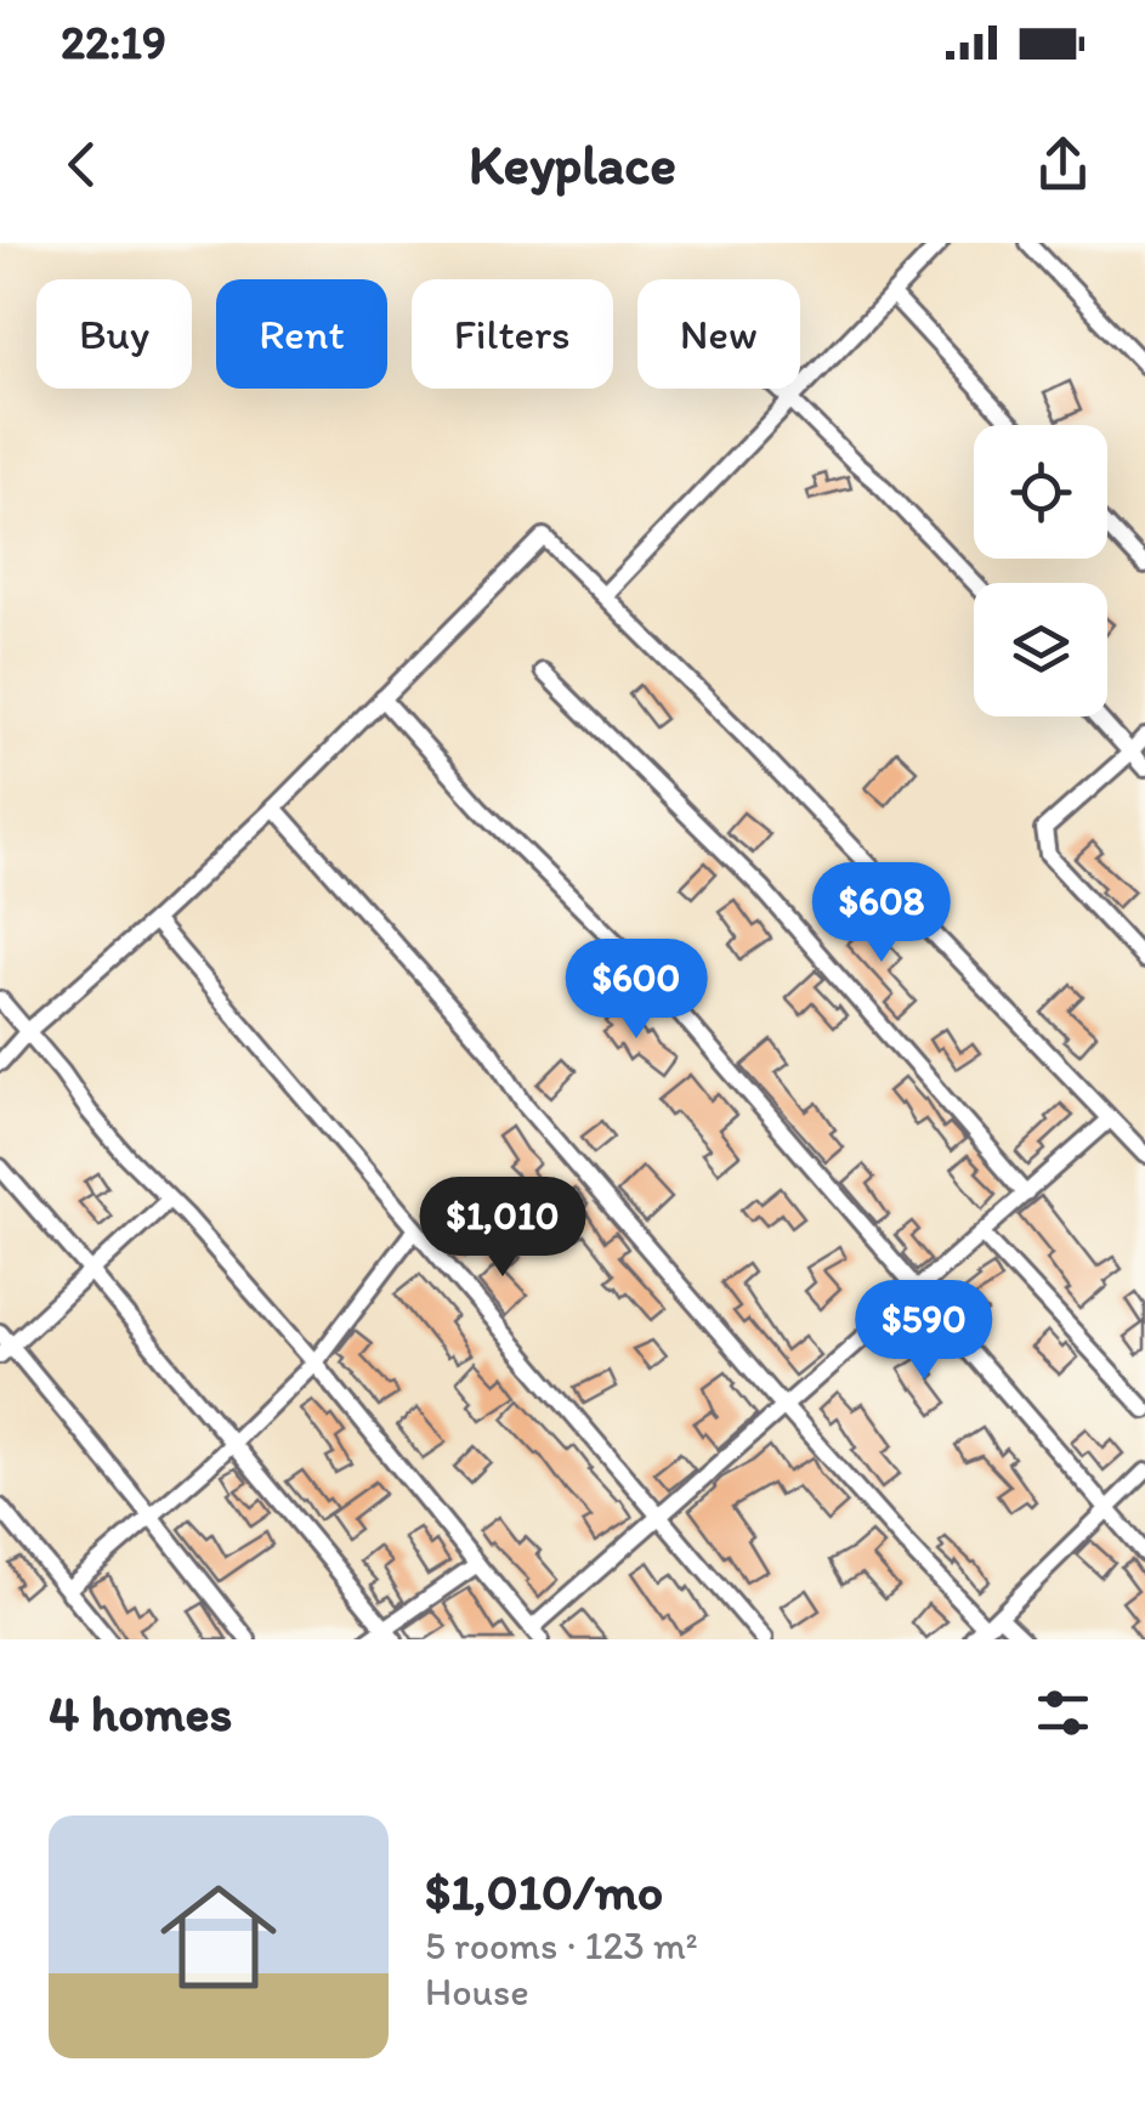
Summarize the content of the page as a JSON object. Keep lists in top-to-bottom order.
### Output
{
  "page": {
    "status": "22:19",
    "header": "Keyplace",
    "chip": [
      "Buy",
      "Rent",
      "Filters",
      "New"
    ],
    "price": [
      "$608",
      "$600",
      "$1,010",
      "$590"
    ],
    "heading": "4 homes",
    "list": [
      {
        "name": "$1,010/mo",
        "note": "5 rooms · 123 m² · House"
      }
    ]
  }
}
